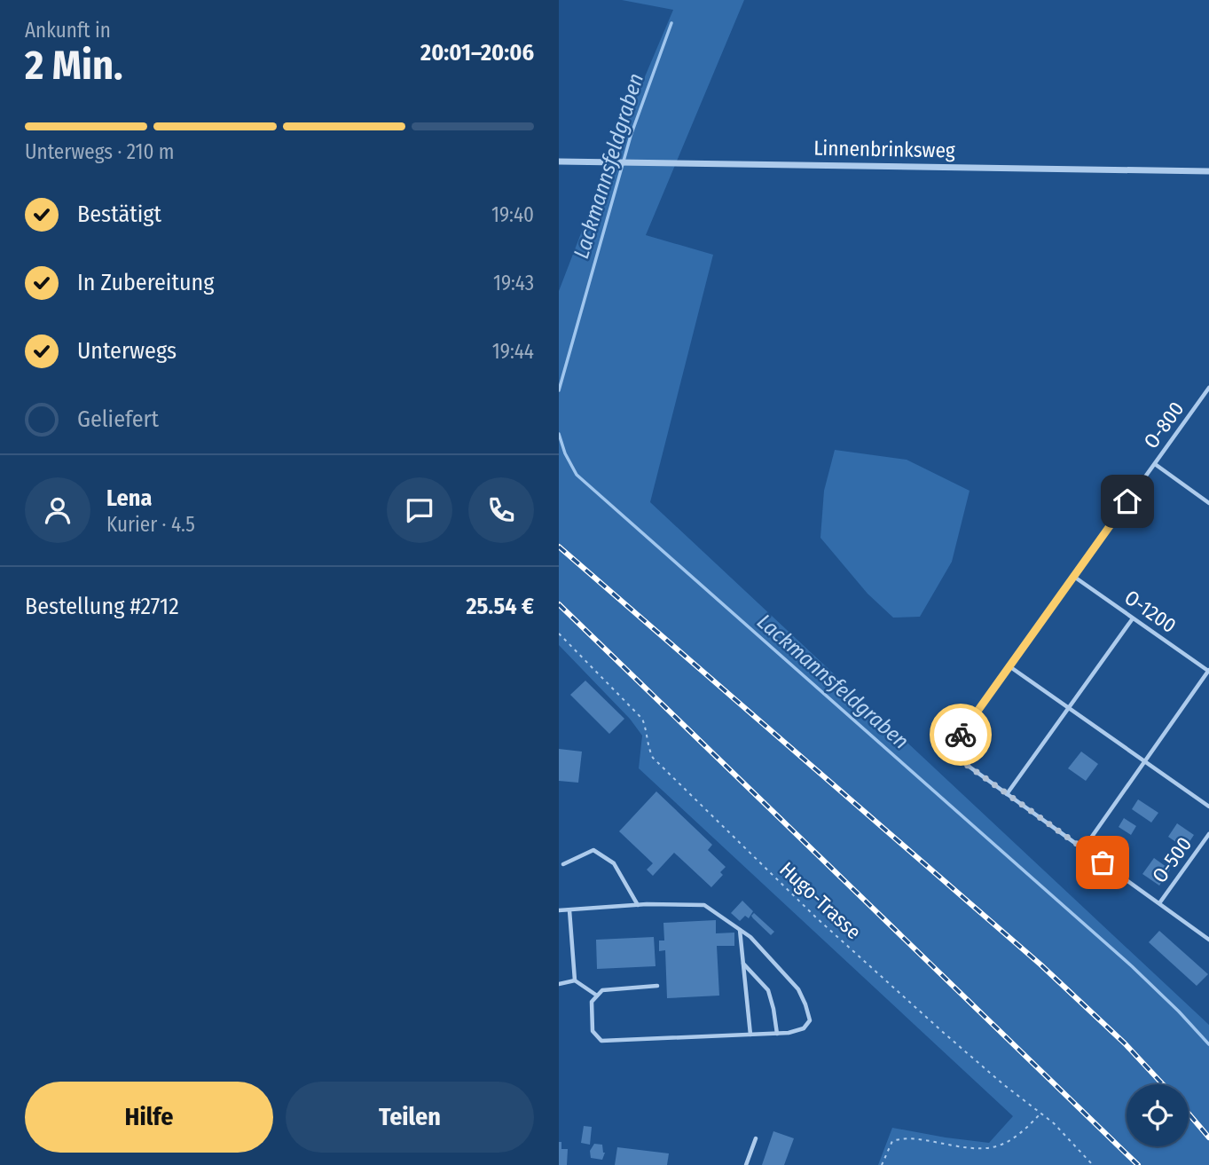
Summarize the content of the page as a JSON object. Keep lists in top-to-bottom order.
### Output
{
  "streets": {
    "street": ["Linnenbrinksweg"],
    "lane": ["O-800", "O-1200", "O-500"],
    "path": ["Hugo-Trasse"]
  },
  "crossings": [
    ["O-800", "O-1200"]
  ],
  "water": ["Lackmannsfeldgraben"],
  "page": {
    "heading": ["2 Min.", "Ankunft in", "20:01–20:06"],
    "panel": [
      "Lena",
      "Kurier · 4.5",
      "Bestellung #2712",
      "25.54 €"
    ],
    "bar": "Unterwegs · 210 m",
    "list": [
      ["Bestätigt", "19:40"],
      ["In Zubereitung", "19:43"],
      ["Unterwegs", "19:44"],
      "Geliefert"
    ],
    "buttons": ["Hilfe", "Teilen"]
  }
}
